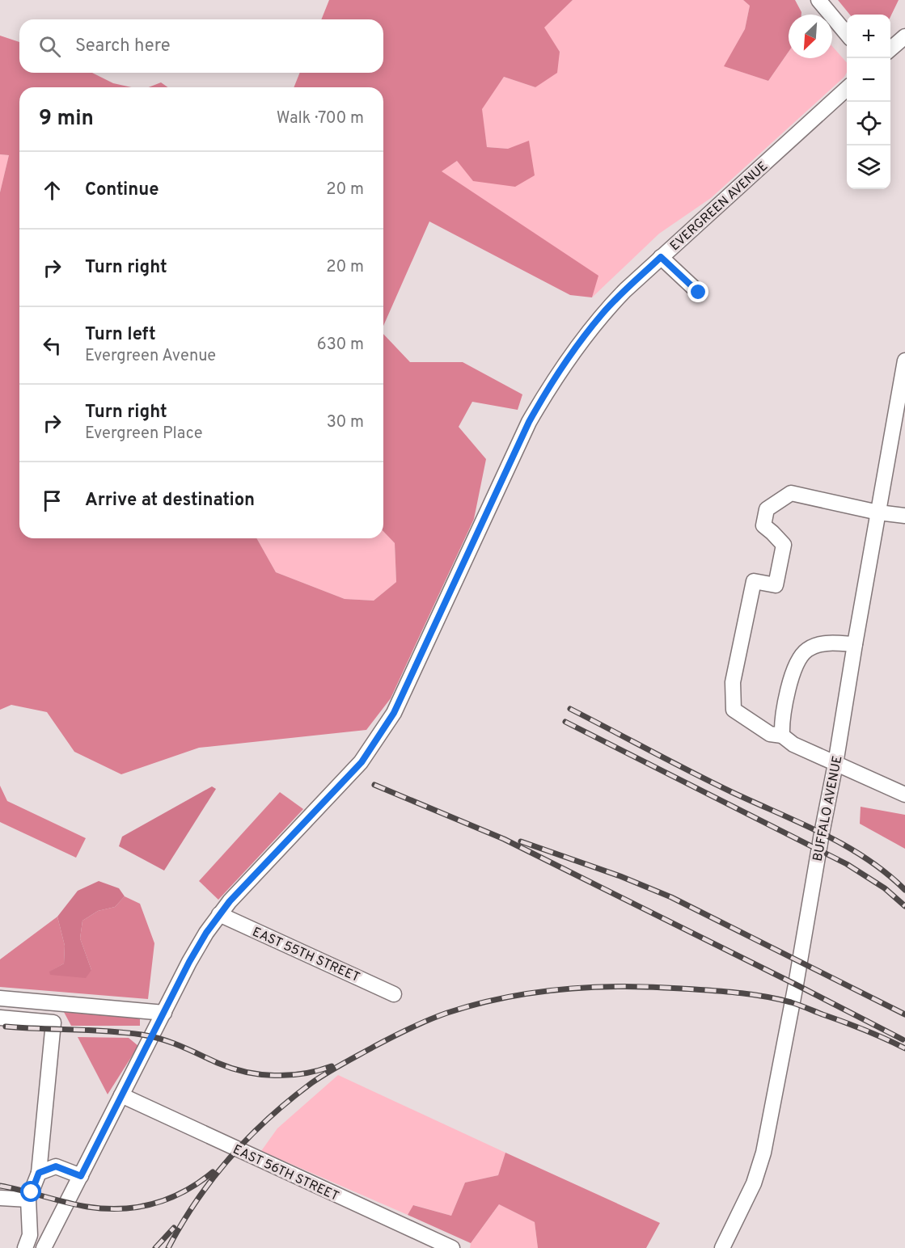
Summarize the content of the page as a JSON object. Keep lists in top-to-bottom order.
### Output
{
  "streets": {
    "street": [
      "EVERGREEN AVENUE",
      "BUFFALO AVENUE",
      "EAST 55TH STREET",
      "EAST 56TH STREET"
    ]
  },
  "crossings": [
    ["EVERGREEN AVENUE", "EAST 55TH STREET"],
    ["EVERGREEN AVENUE", "EAST 56TH STREET"]
  ],
  "north": "bottom left",
  "page": {
    "map_buttons": ["+", "−"],
    "search": "Search here",
    "heading": ["9 min", "Walk · 700 m"],
    "list": [
      ["Continue", "20 m"],
      ["Turn right", "20 m"],
      ["Turn left", "Evergreen Avenue", "630 m"],
      ["Turn right", "Evergreen Place", "30 m"],
      "Arrive at destination"
    ]
  }
}
